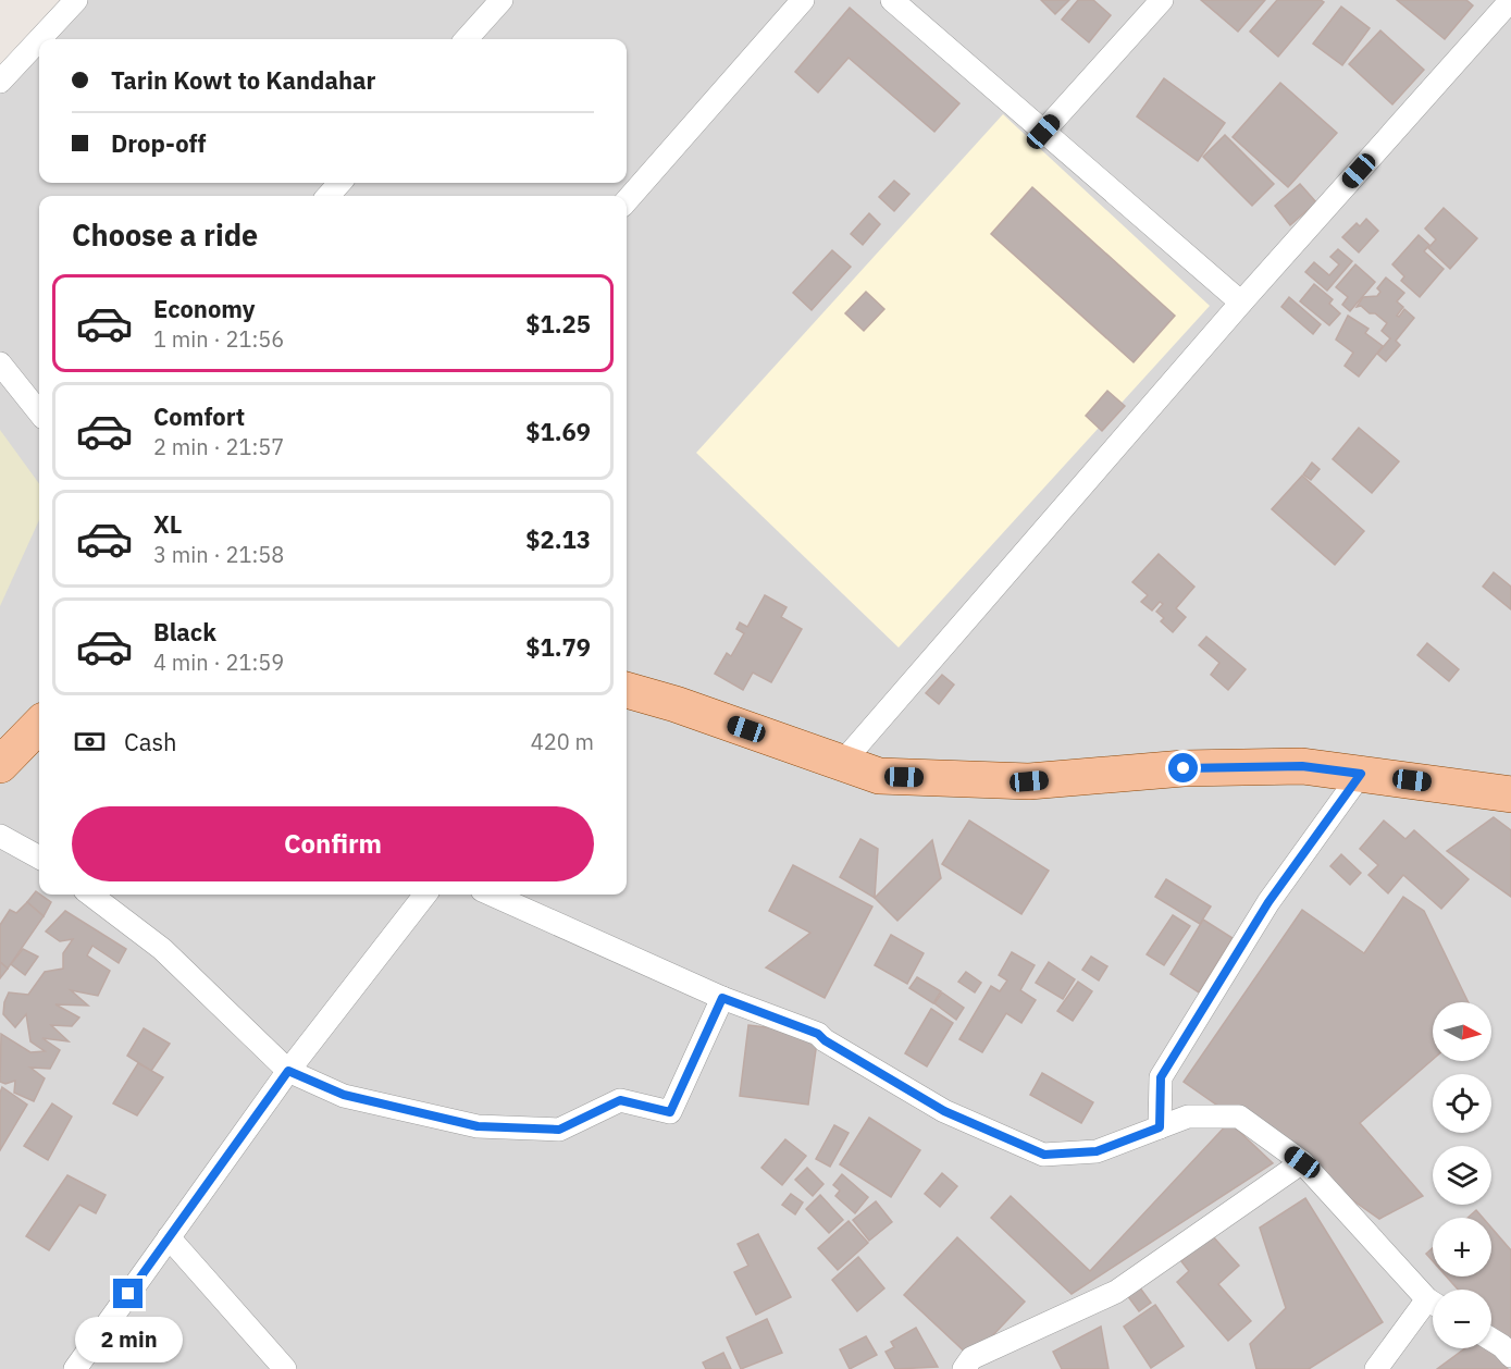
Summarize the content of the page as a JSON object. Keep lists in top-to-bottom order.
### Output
{
  "north": "right",
  "page": {
    "banner": ["Tarin Kowt to Kandahar", "Drop-off"],
    "heading": "Choose a ride",
    "list": [
      {
        "name": "Economy",
        "note": "1 min · 21:56",
        "value": "$1.25"
      },
      {
        "name": "Comfort",
        "note": "2 min · 21:57",
        "value": "$1.69"
      },
      {
        "name": "XL",
        "note": "3 min · 21:58",
        "value": "$2.13"
      },
      {
        "name": "Black",
        "note": "4 min · 21:59",
        "value": "$1.79"
      }
    ],
    "pay": ["Cash", "420 m"],
    "buttons": "Confirm",
    "map_buttons": ["+", "−"],
    "bubble": "2 min"
  }
}
